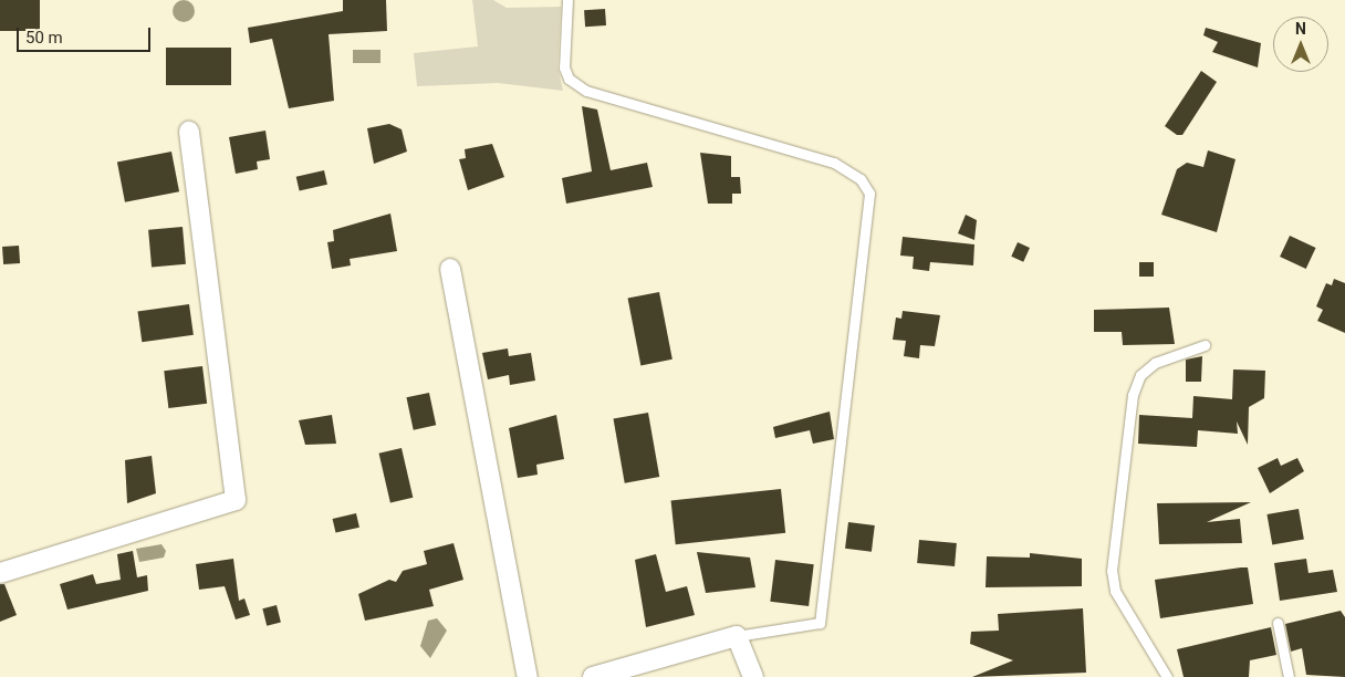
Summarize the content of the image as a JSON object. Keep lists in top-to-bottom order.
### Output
{
  "scale_bar": "50 m",
  "north": "top"
}
